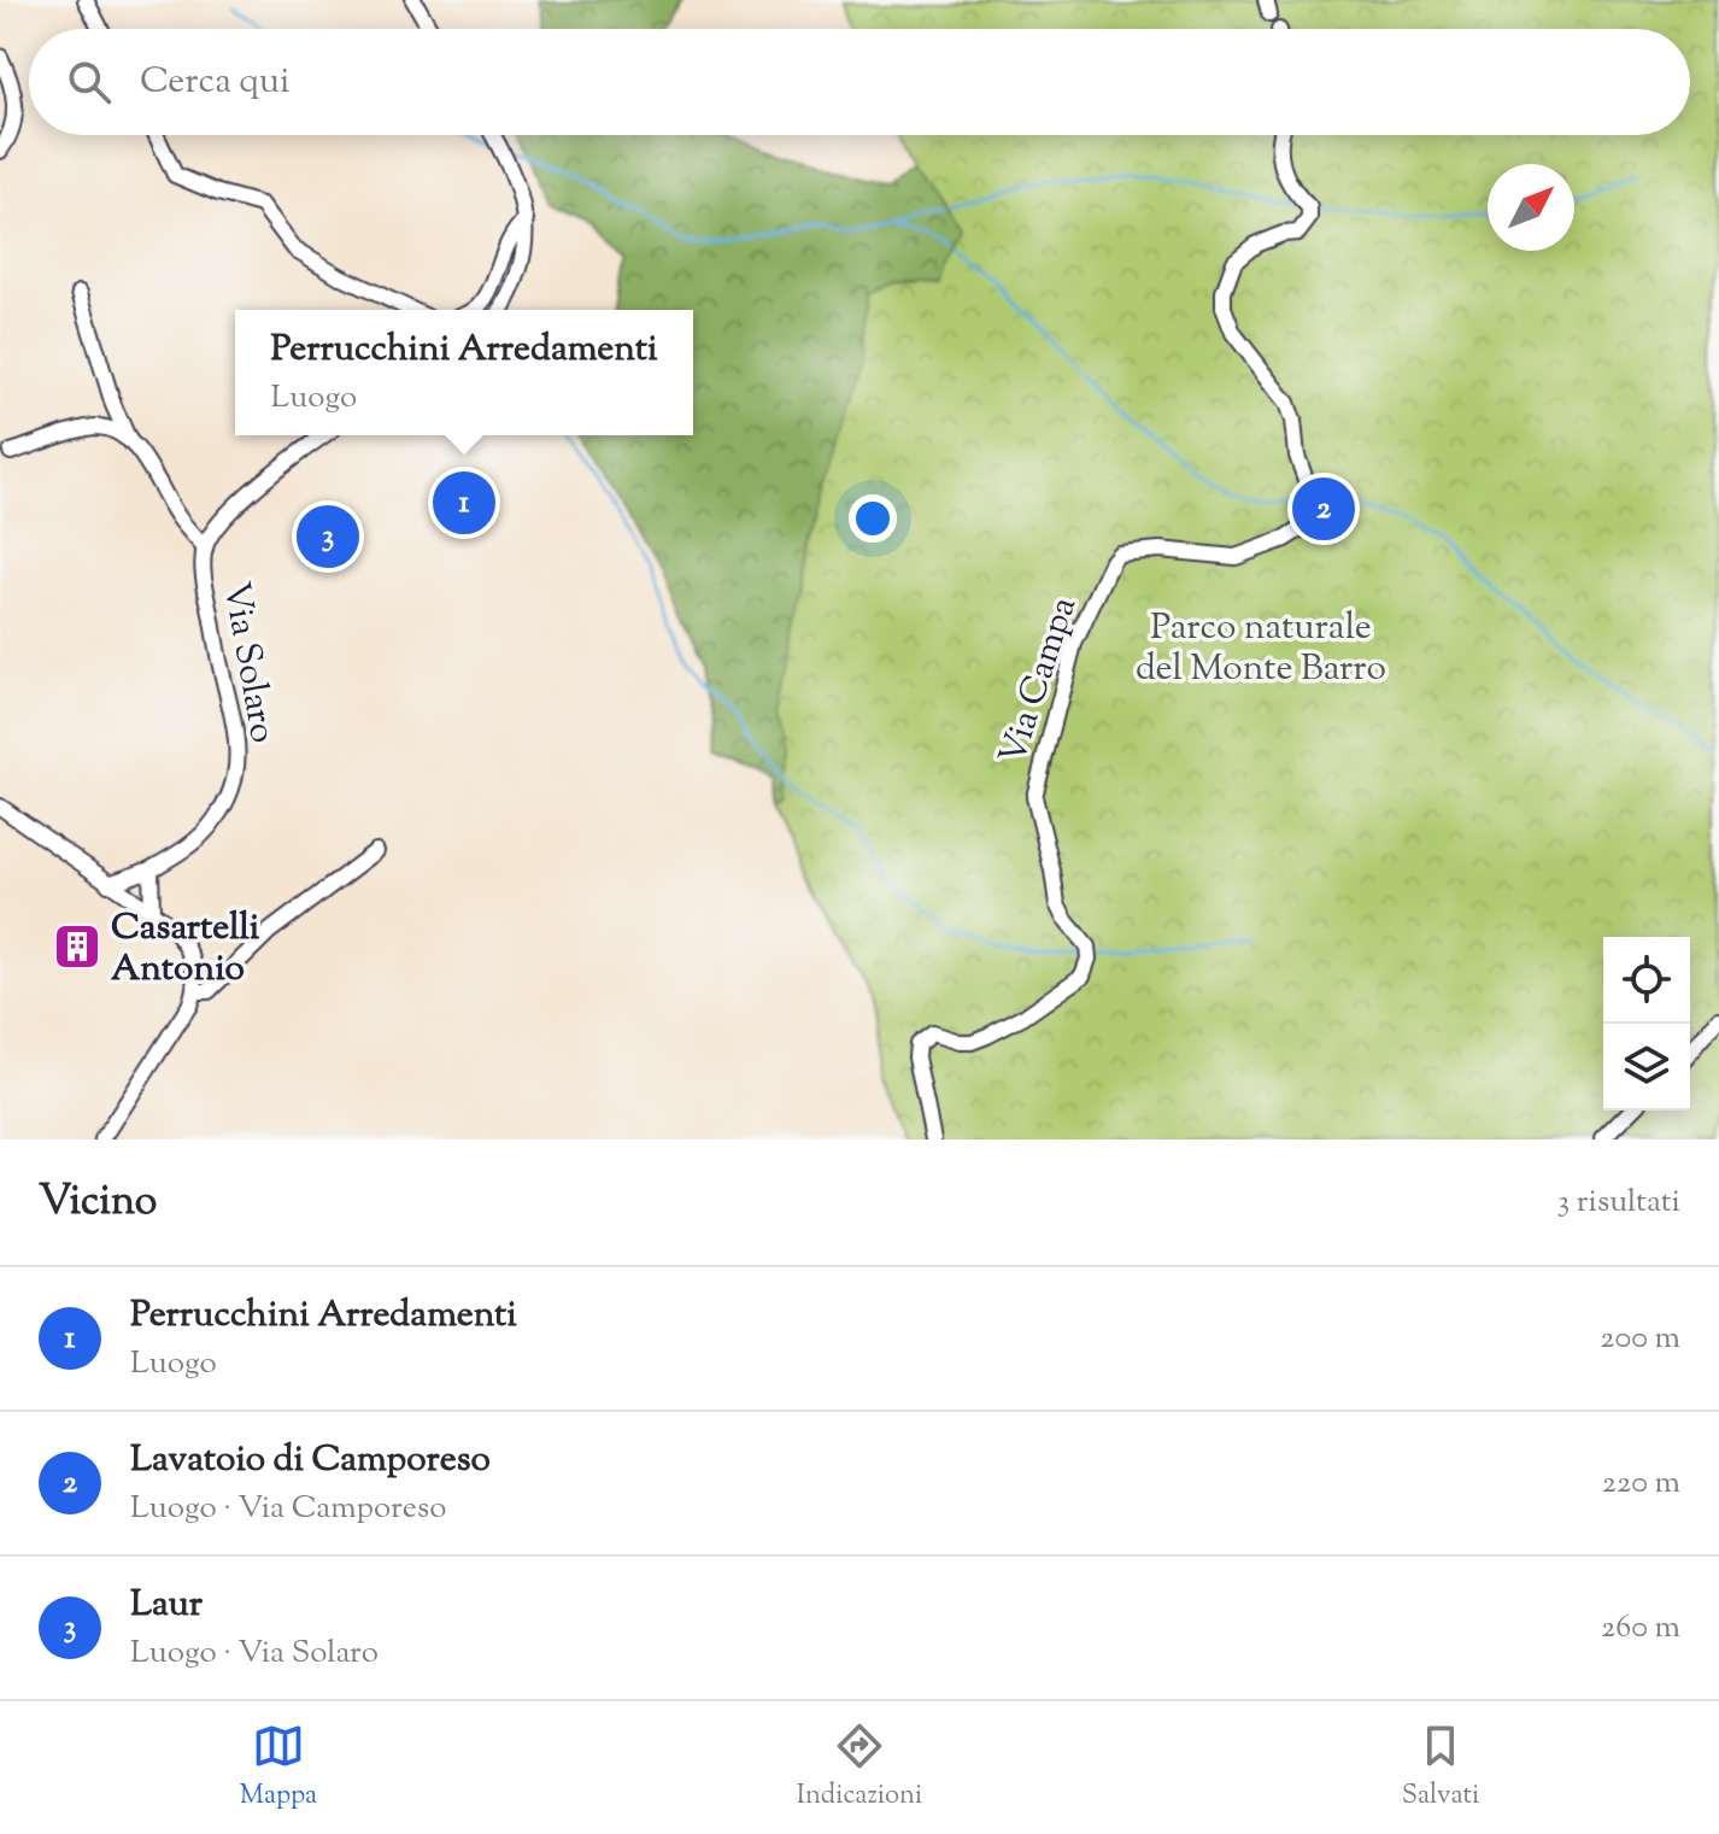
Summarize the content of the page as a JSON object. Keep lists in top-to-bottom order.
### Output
{
  "streets": {
    "street": ["Via Solaro", "Via Campa"]
  },
  "parks": ["Parco naturale del Monte Barro"],
  "places": {
    "building": ["Casartelli Antonio"]
  },
  "north": "top right",
  "page": {
    "search": "Cerca qui",
    "popup": ["Perrucchini Arredamenti", "Luogo"],
    "pins": ["1", "2", "3"],
    "heading": ["Vicino", "3 risultati"],
    "list": [
      {
        "mark": "1",
        "name": "Perrucchini Arredamenti",
        "note": "Luogo",
        "value": "200 m"
      },
      {
        "mark": "2",
        "name": "Lavatoio di Camporeso",
        "note": "Luogo · Via Camporeso",
        "value": "220 m"
      },
      {
        "mark": "3",
        "name": "Laur",
        "note": "Luogo · Via Solaro",
        "value": "260 m"
      }
    ],
    "nav": ["Mappa", "Indicazioni", "Salvati"]
  }
}
